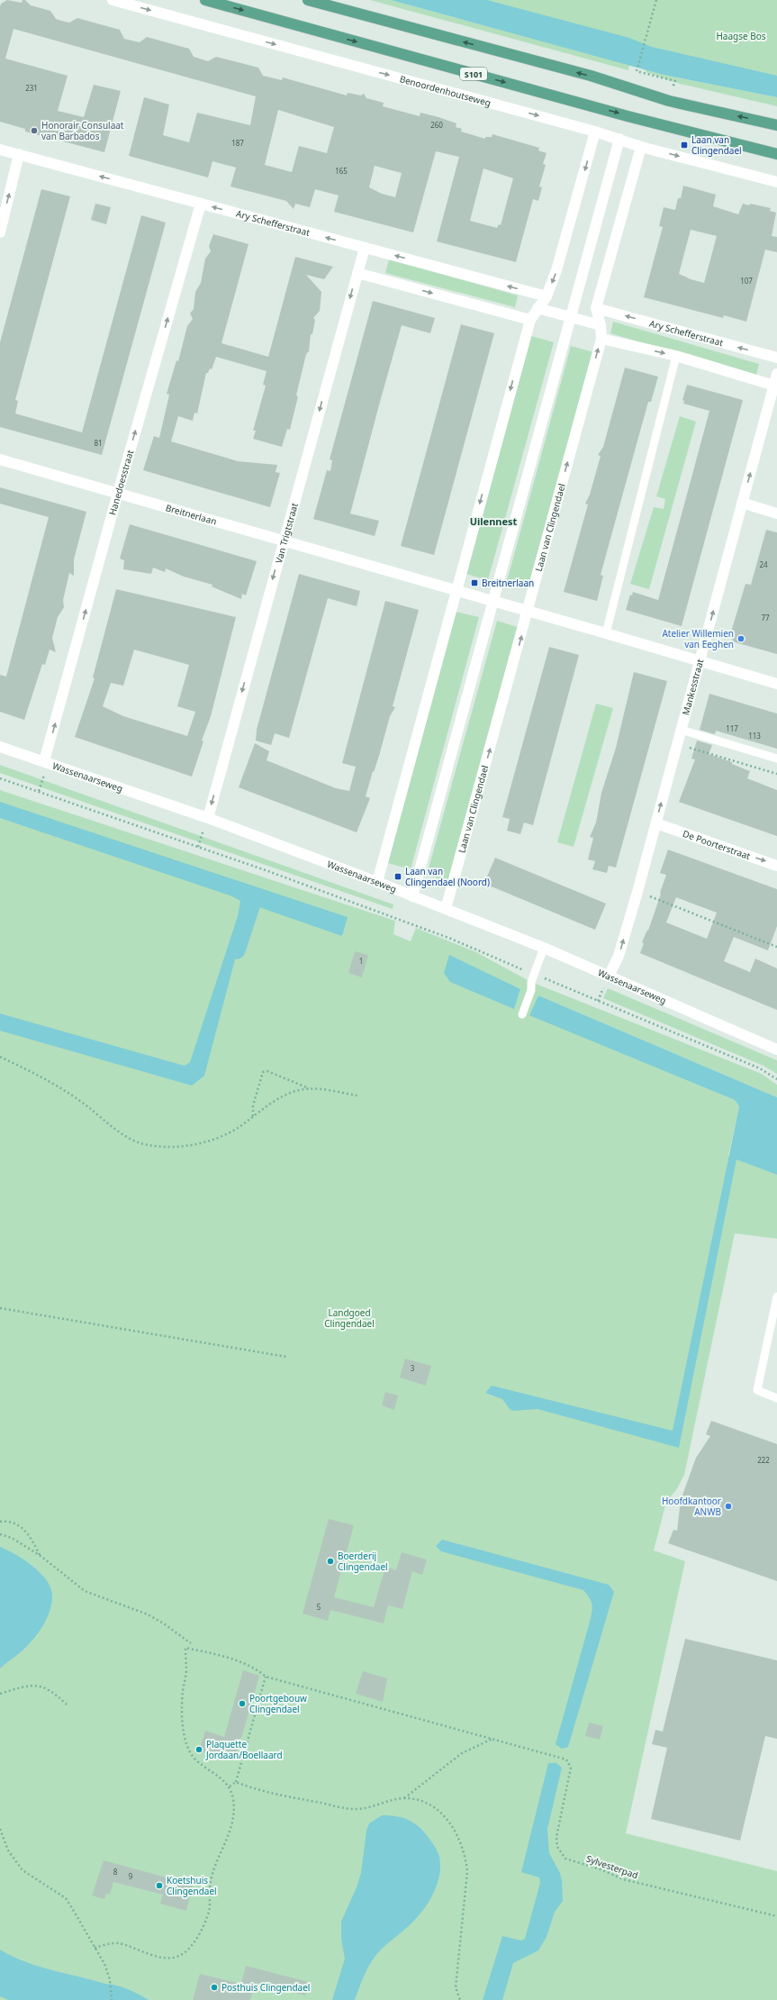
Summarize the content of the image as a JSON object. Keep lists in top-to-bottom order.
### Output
{
  "streets": {
    "main road": ["S101"],
    "street": [
      "Benoordenhoutseweg",
      "Ary Schefferstraat",
      "Hanedoesstraat",
      "Breitnerlaan",
      "Laan van Clingendael",
      "Van Trigtstraat",
      "Mankesstraat",
      "Wassenaarseweg",
      "De Poorterstraat"
    ],
    "path": ["Sylvesterpad"]
  },
  "crossings": [
    ["Ary Schefferstraat", "Hanedoesstraat"],
    ["Ary Schefferstraat", "Laan van Clingendael"],
    ["Ary Schefferstraat", "Van Trigtstraat"],
    ["Hanedoesstraat", "Breitnerlaan"],
    ["Hanedoesstraat", "Wassenaarseweg"],
    ["Breitnerlaan", "Laan van Clingendael"],
    ["Breitnerlaan", "Van Trigtstraat"],
    ["Breitnerlaan", "Mankesstraat"],
    ["Laan van Clingendael", "Wassenaarseweg"],
    ["Van Trigtstraat", "Wassenaarseweg"],
    ["Mankesstraat", "Wassenaarseweg"],
    ["Mankesstraat", "De Poorterstraat"]
  ],
  "one_way": [
    "Benoordenhoutseweg",
    "Hanedoesstraat",
    "Van Trigtstraat",
    "Mankesstraat",
    "De Poorterstraat"
  ],
  "districts": ["Uilennest"],
  "parks": ["Haagse Bos", "Landgoed Clingendael"],
  "places": {
    "other": [
      "Honorair Consulaat van Barbados",
      "Atelier Willemien van Eeghen",
      "Hoofdkantoor ANWB",
      "Boerderij Clingendael",
      "Poortgebouw Clingendael",
      "Plaquette Jordaan/Boellaard",
      "Koetshuis Clingendael",
      "Posthuis Clingendael"
    ],
    "transit": ["Laan van Clingendael", "Breitnerlaan", "Laan van Clingendael (Noord)"]
  },
  "house_numbers": [
    "231",
    "260",
    "187",
    "165",
    "107",
    "81",
    "24",
    "77",
    "117",
    "113",
    "1",
    "3",
    "222",
    "5",
    "8",
    "9"
  ]
}
